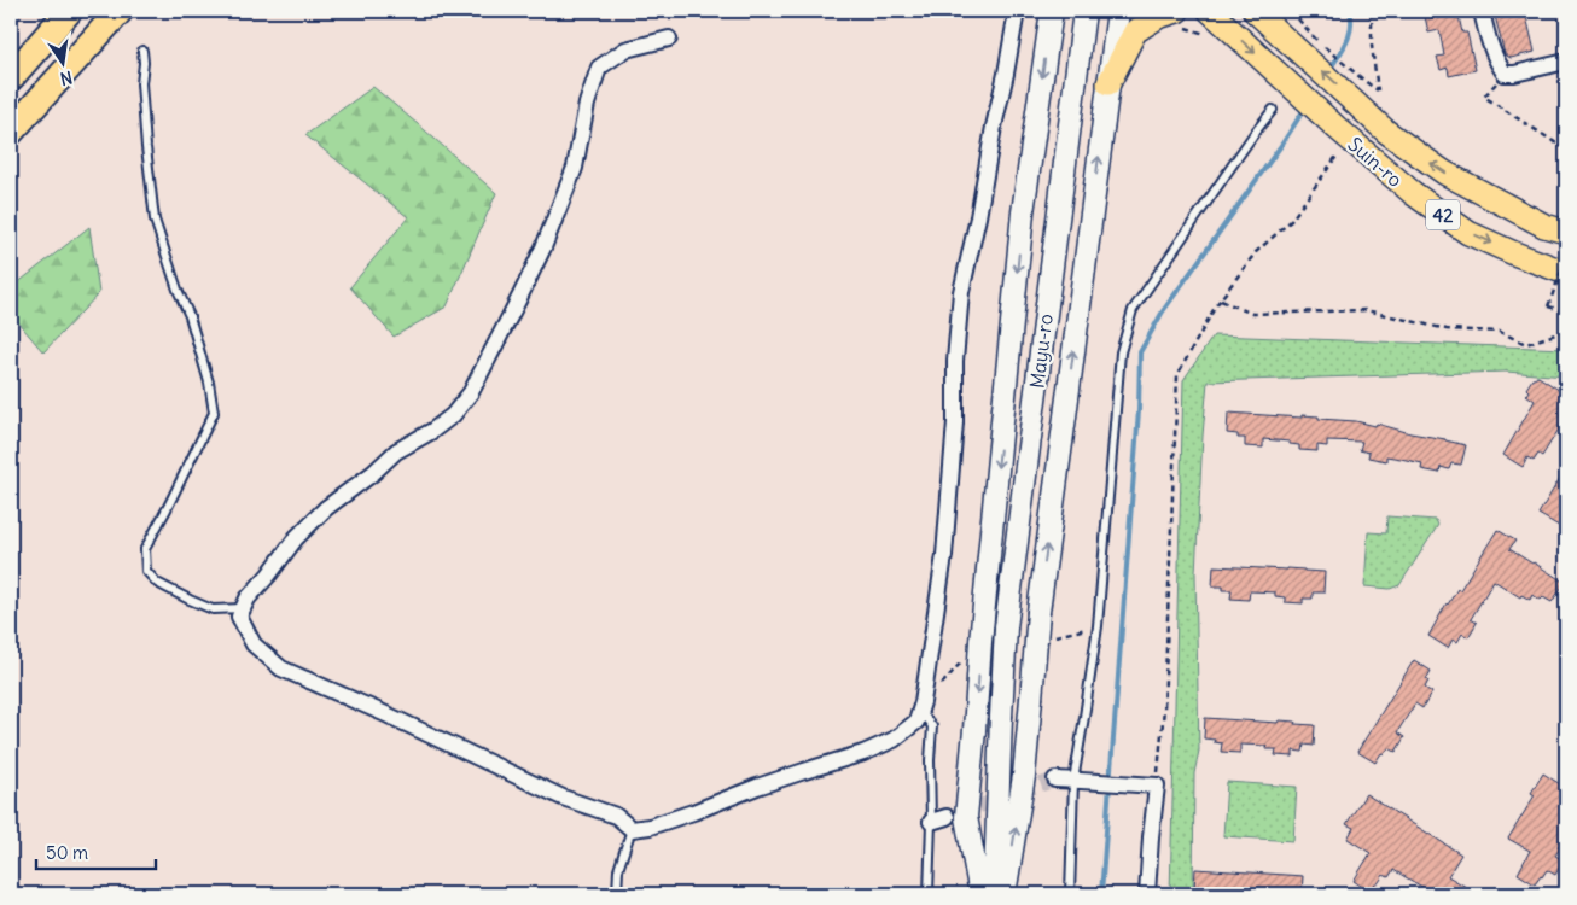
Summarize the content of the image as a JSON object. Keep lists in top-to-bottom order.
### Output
{
  "streets": {
    "main road": ["Suin-ro", "42", "Mayu-ro"]
  },
  "scale_bar": "50 m",
  "north": "bottom"
}
